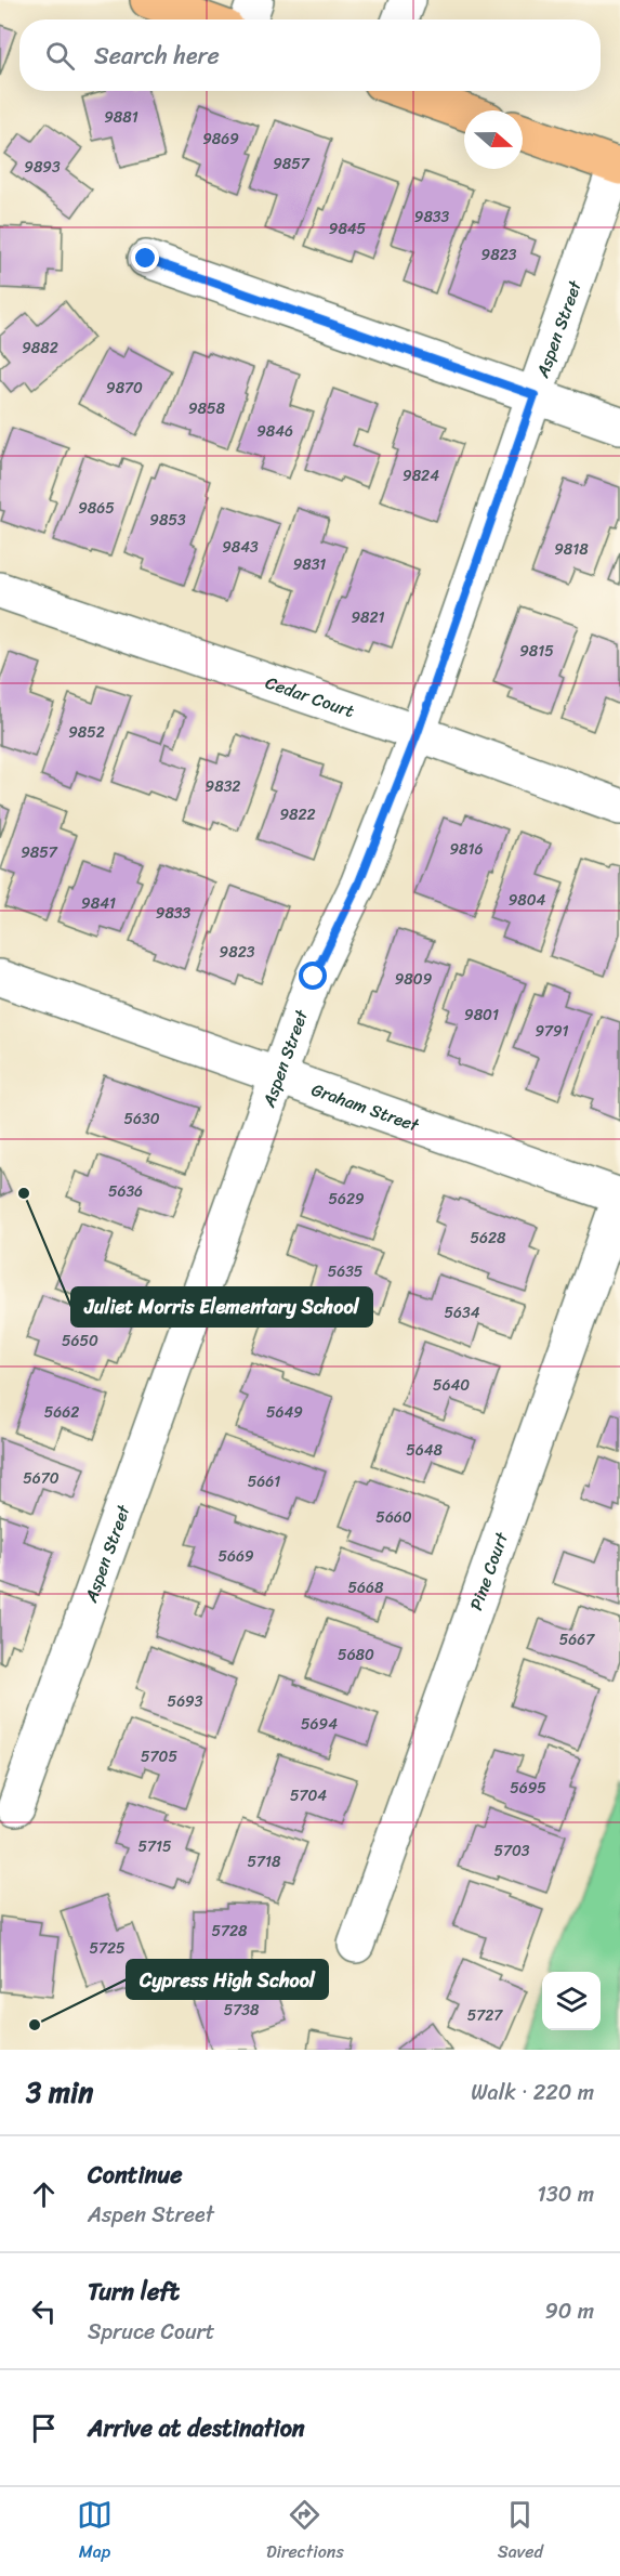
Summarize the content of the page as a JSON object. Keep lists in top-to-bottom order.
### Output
{
  "streets": {
    "street": [
      "Aspen Street",
      "Cedar Court",
      "Graham Street",
      "Pine Court"
    ]
  },
  "crossings": [
    ["Aspen Street", "Cedar Court"],
    ["Aspen Street", "Graham Street"],
    ["Graham Street", "Pine Court"]
  ],
  "places": ["Juliet Morris Elementary School", "Cypress High School"],
  "house_numbers": [
    "9881",
    "9869",
    "9857",
    "9893",
    "9833",
    "9845",
    "9823",
    "9882",
    "9870",
    "9858",
    "9846",
    "9824",
    "9865",
    "9853",
    "9843",
    "9818",
    "9831",
    "9821",
    "9815",
    "9852",
    "9832",
    "9822",
    "9816",
    "9857",
    "9804",
    "9841",
    "9833",
    "9823",
    "9809",
    "9801",
    "9791",
    "5630",
    "5636",
    "5629",
    "5628",
    "5635",
    "5634",
    "5650",
    "5640",
    "5662",
    "5649",
    "5648",
    "5670",
    "5661",
    "5660",
    "5669",
    "5668",
    "5667",
    "5680",
    "5693",
    "5694",
    "5705",
    "5695",
    "5704",
    "5715",
    "5703",
    "5718",
    "5728",
    "5725",
    "5738",
    "5727"
  ],
  "north": "right",
  "page": {
    "search": "Search here",
    "heading": ["3 min", "Walk · 220 m"],
    "list": [
      ["Continue", "Aspen Street", "130 m"],
      ["Turn left", "Spruce Court", "90 m"],
      "Arrive at destination"
    ],
    "nav": ["Map", "Directions", "Saved"]
  }
}
